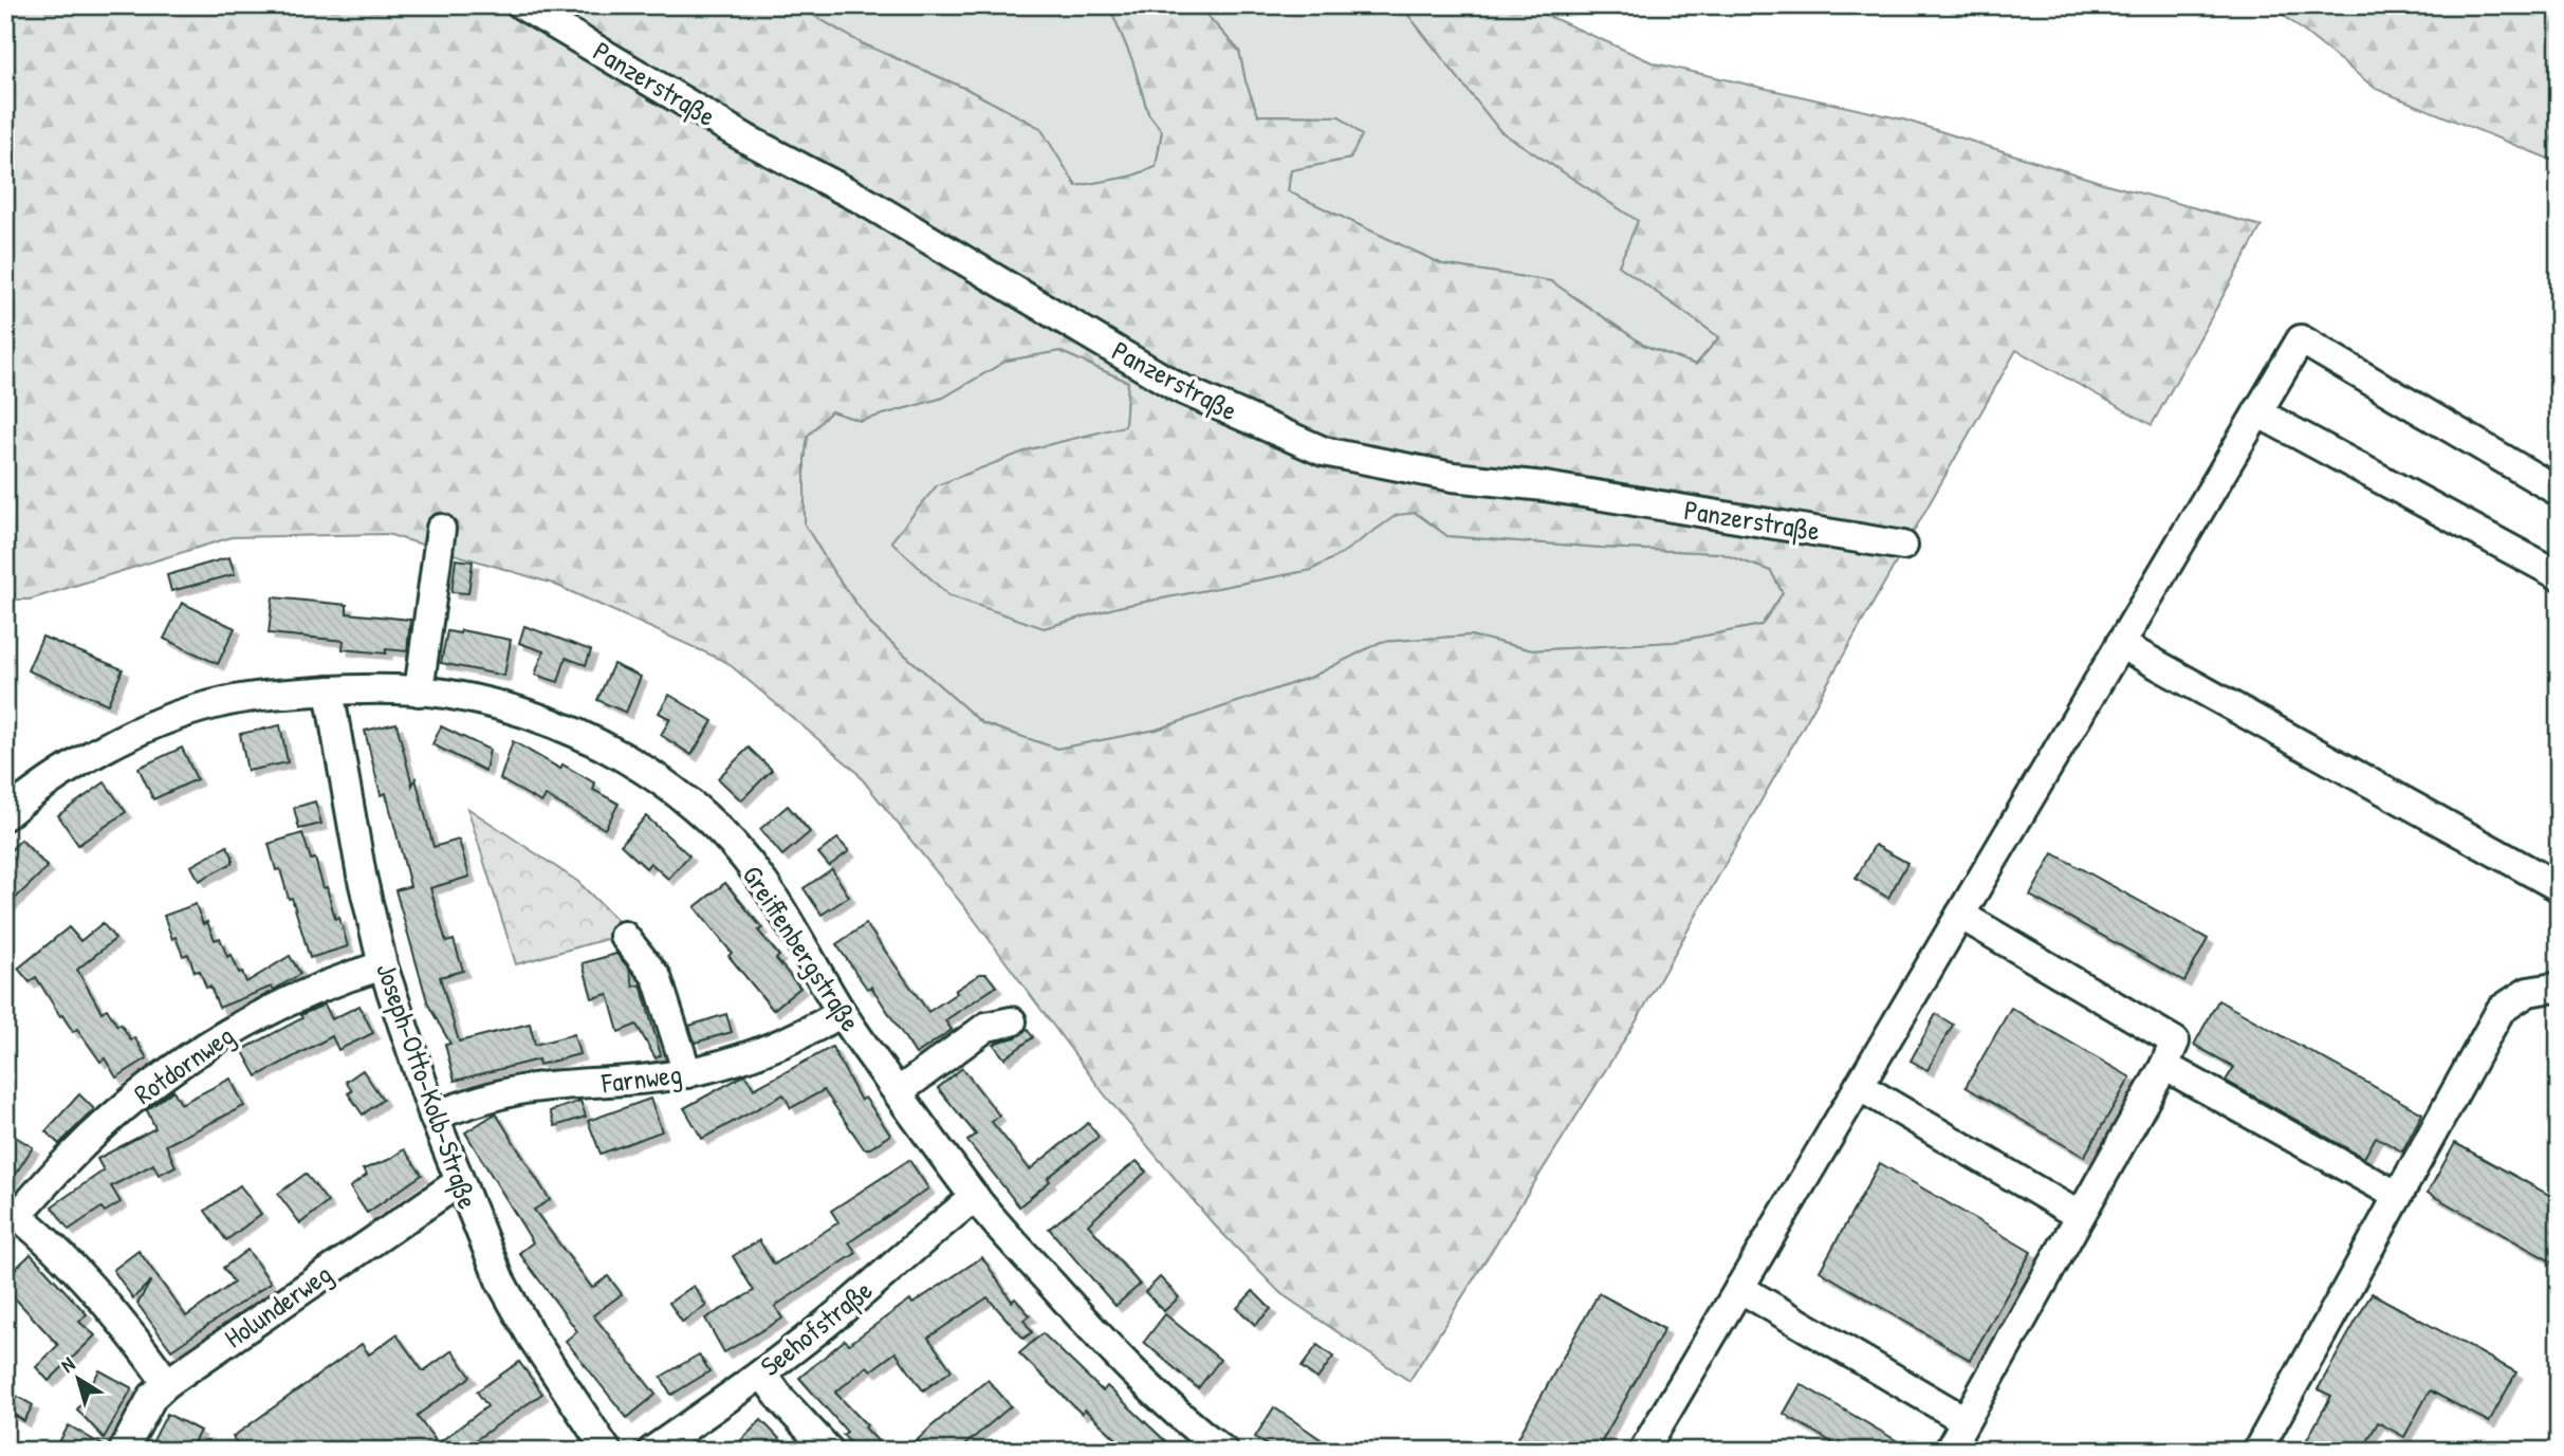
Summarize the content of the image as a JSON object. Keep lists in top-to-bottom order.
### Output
{
  "streets": {
    "street": [
      "Panzerstraße",
      "Greiffenbergstraße",
      "Rotdornweg",
      "Farnweg",
      "Joseph-Otto-Kolb-Straße",
      "Holunderweg",
      "Seehofstraße"
    ]
  },
  "crossings": [
    ["Greiffenbergstraße", "Farnweg"],
    ["Greiffenbergstraße", "Joseph-Otto-Kolb-Straße"],
    ["Greiffenbergstraße", "Seehofstraße"],
    ["Rotdornweg", "Joseph-Otto-Kolb-Straße"],
    ["Farnweg", "Joseph-Otto-Kolb-Straße"],
    ["Joseph-Otto-Kolb-Straße", "Holunderweg"]
  ],
  "north": "top left"
}
